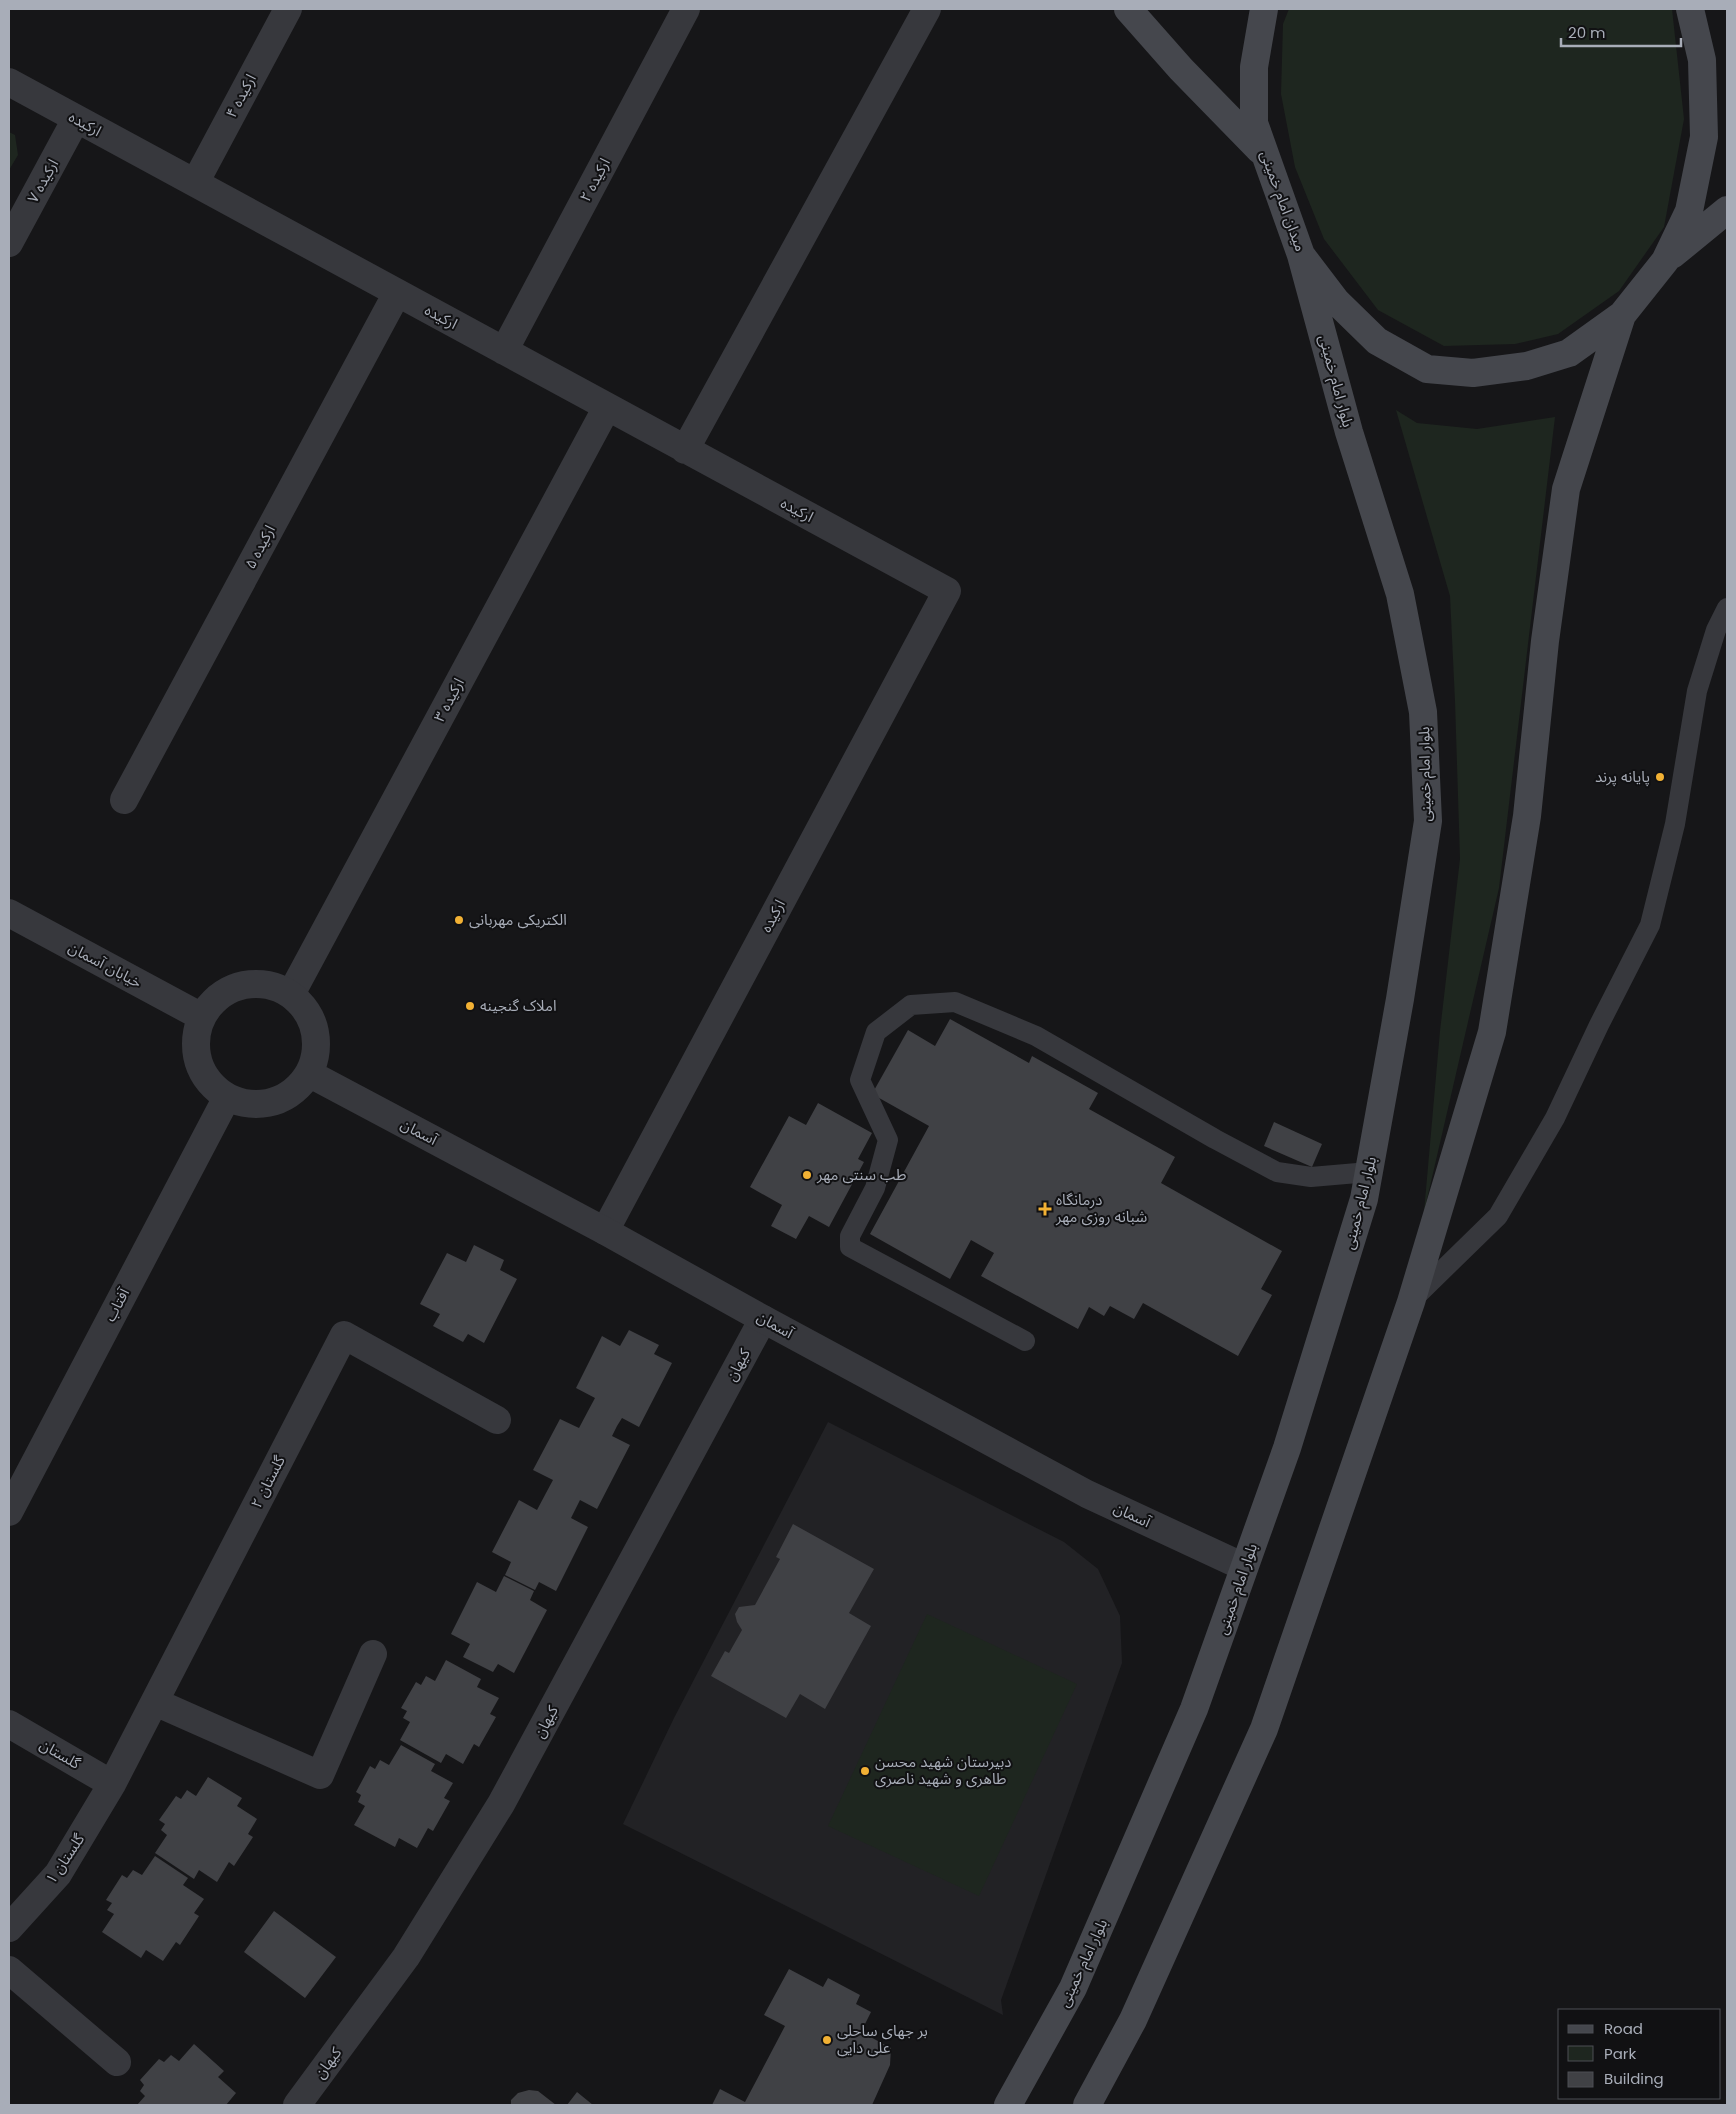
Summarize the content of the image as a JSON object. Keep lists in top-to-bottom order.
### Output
{
  "streets": {
    "main road": ["میدان امام خمینی", "بلوار امام خمینی"],
    "street": [
      "ارکیده ۴",
      "ارکیده",
      "ارکیده ۲",
      "ارکیده ۷",
      "ارکیده ۵",
      "ارکیده ۳",
      "خیابان آسمان",
      "آسمان",
      "آفتاب",
      "کیهان",
      "گلستان ۲",
      "گلستان",
      "گلستان ۱"
    ]
  },
  "crossings": [
    ["ارکیده ۴", "ارکیده"],
    ["ارکیده", "ارکیده ۲"],
    ["ارکیده", "ارکیده ۷"],
    ["ارکیده", "ارکیده ۵"],
    ["ارکیده", "ارکیده ۳"],
    ["ارکیده", "آسمان"],
    ["میدان امام خمینی", "بلوار امام خمینی"],
    ["بلوار امام خمینی", "آسمان"],
    ["ارکیده ۳", "خیابان آسمان"],
    ["ارکیده ۳", "آسمان"],
    ["ارکیده ۳", "آفتاب"],
    ["خیابان آسمان", "آسمان"],
    ["خیابان آسمان", "آفتاب"],
    ["آسمان", "آفتاب"],
    ["آسمان", "کیهان"],
    ["گلستان ۲", "گلستان"],
    ["گلستان ۲", "گلستان ۱"],
    ["گلستان", "گلستان ۱"]
  ],
  "places": {
    "other": [
      "پایانه پرند",
      "الکتریکی مهربانی",
      "املاک گنجینه",
      "طب سنتی مهر",
      "دبیرستان شهید محسن طاهری و شهید ناصری",
      "بر جهای ساحلی علی دایی"
    ],
    "health": ["درمانگاه شبانه روزی مهر"]
  },
  "legend": ["Road", "Park", "Building"],
  "scale_bar": "20 m"
}
